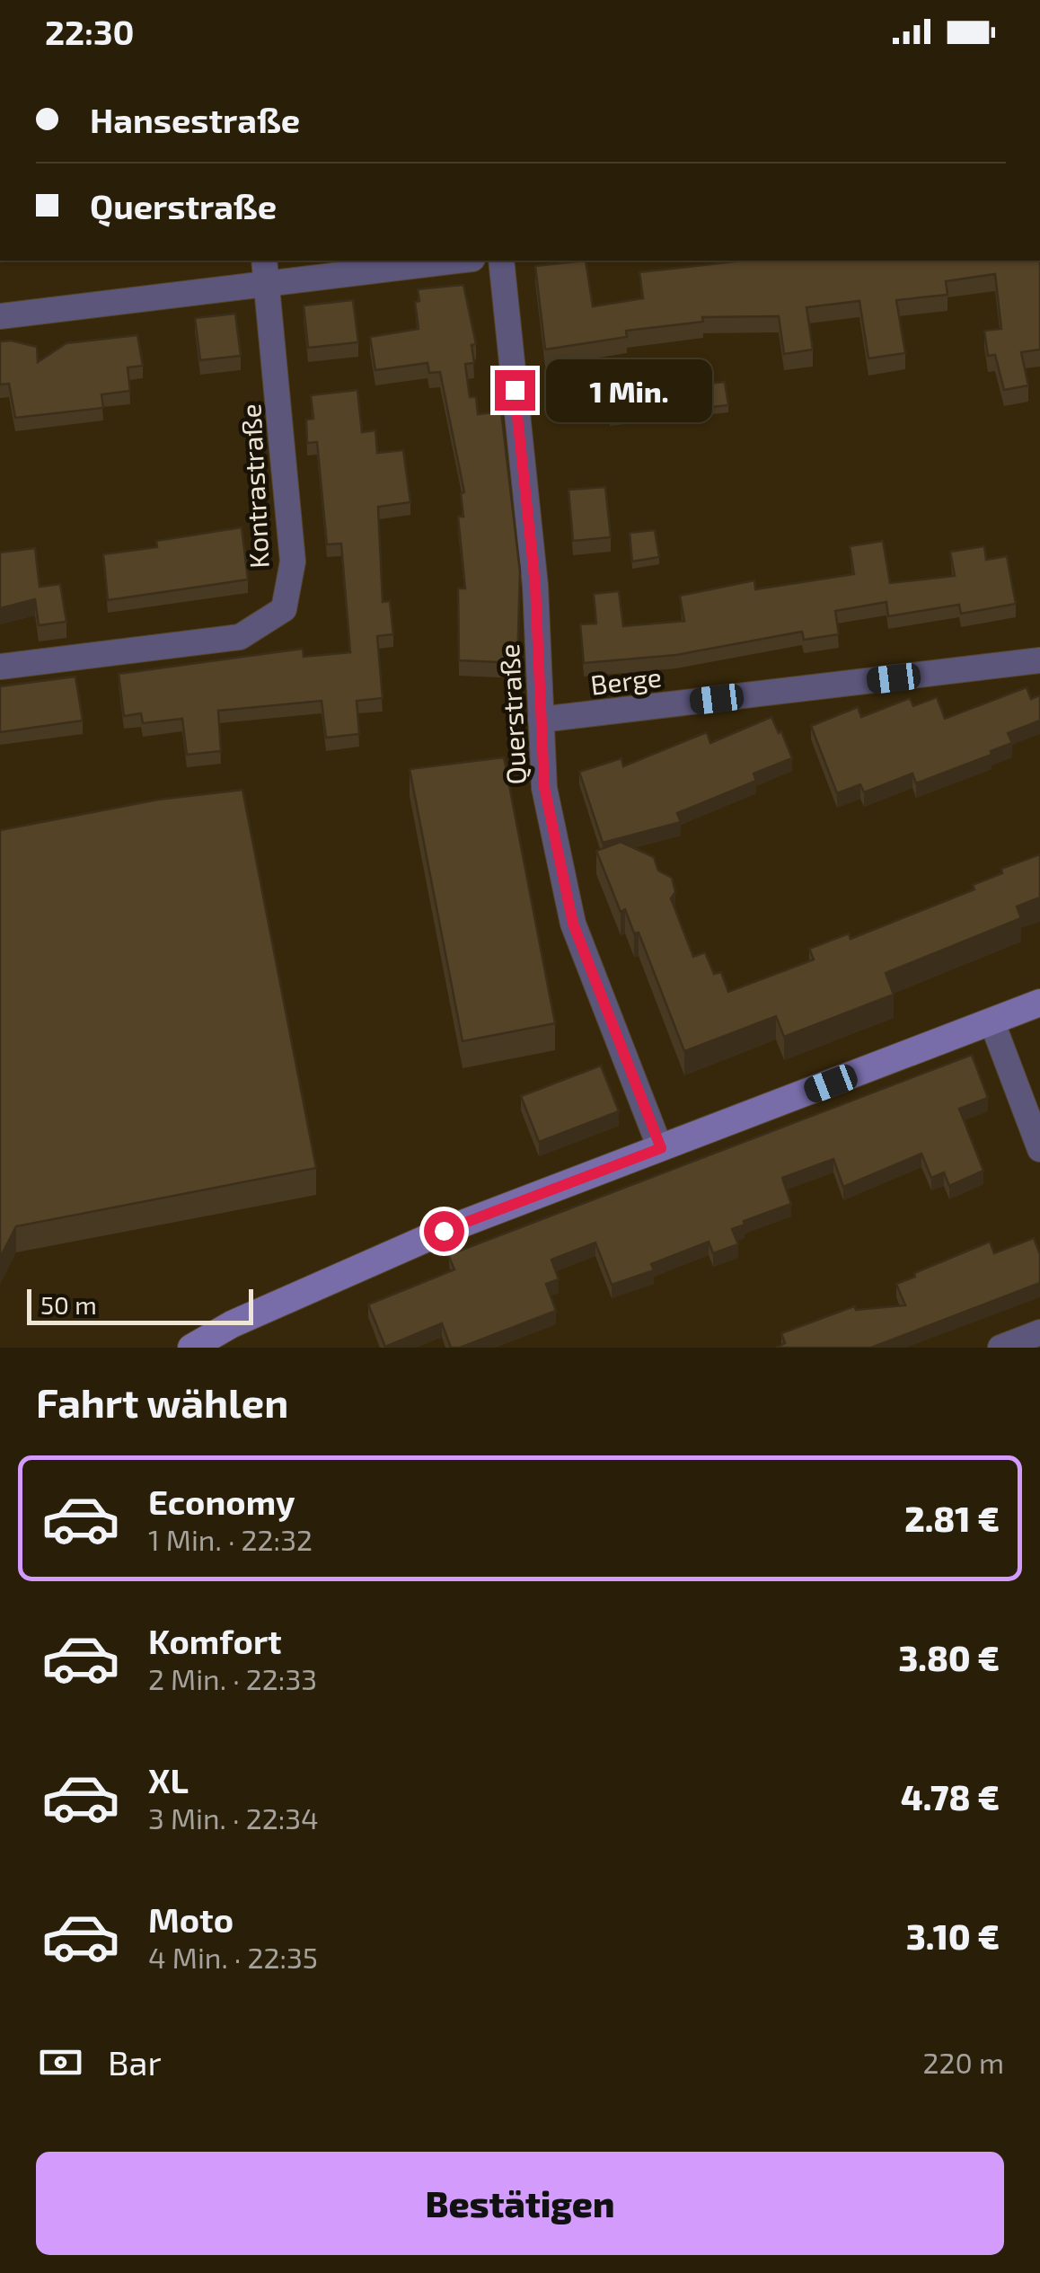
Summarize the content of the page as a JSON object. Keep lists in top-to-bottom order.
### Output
{
  "streets": {
    "street": ["Kontrastraße", "Berge", "Querstraße"]
  },
  "crossings": [
    ["Berge", "Querstraße"]
  ],
  "scale_bar": "50 m",
  "page": {
    "status": "22:30",
    "banner": ["Hansestraße", "Querstraße"],
    "bubble": "1 Min.",
    "scale": "50 m",
    "heading": "Fahrt wählen",
    "list": [
      {
        "name": "Economy",
        "note": "1 Min. · 22:32",
        "value": "2.81 €"
      },
      {
        "name": "Komfort",
        "note": "2 Min. · 22:33",
        "value": "3.80 €"
      },
      {
        "name": "XL",
        "note": "3 Min. · 22:34",
        "value": "4.78 €"
      },
      {
        "name": "Moto",
        "note": "4 Min. · 22:35",
        "value": "3.10 €"
      }
    ],
    "pay": ["Bar", "220 m"],
    "buttons": "Bestätigen"
  }
}
